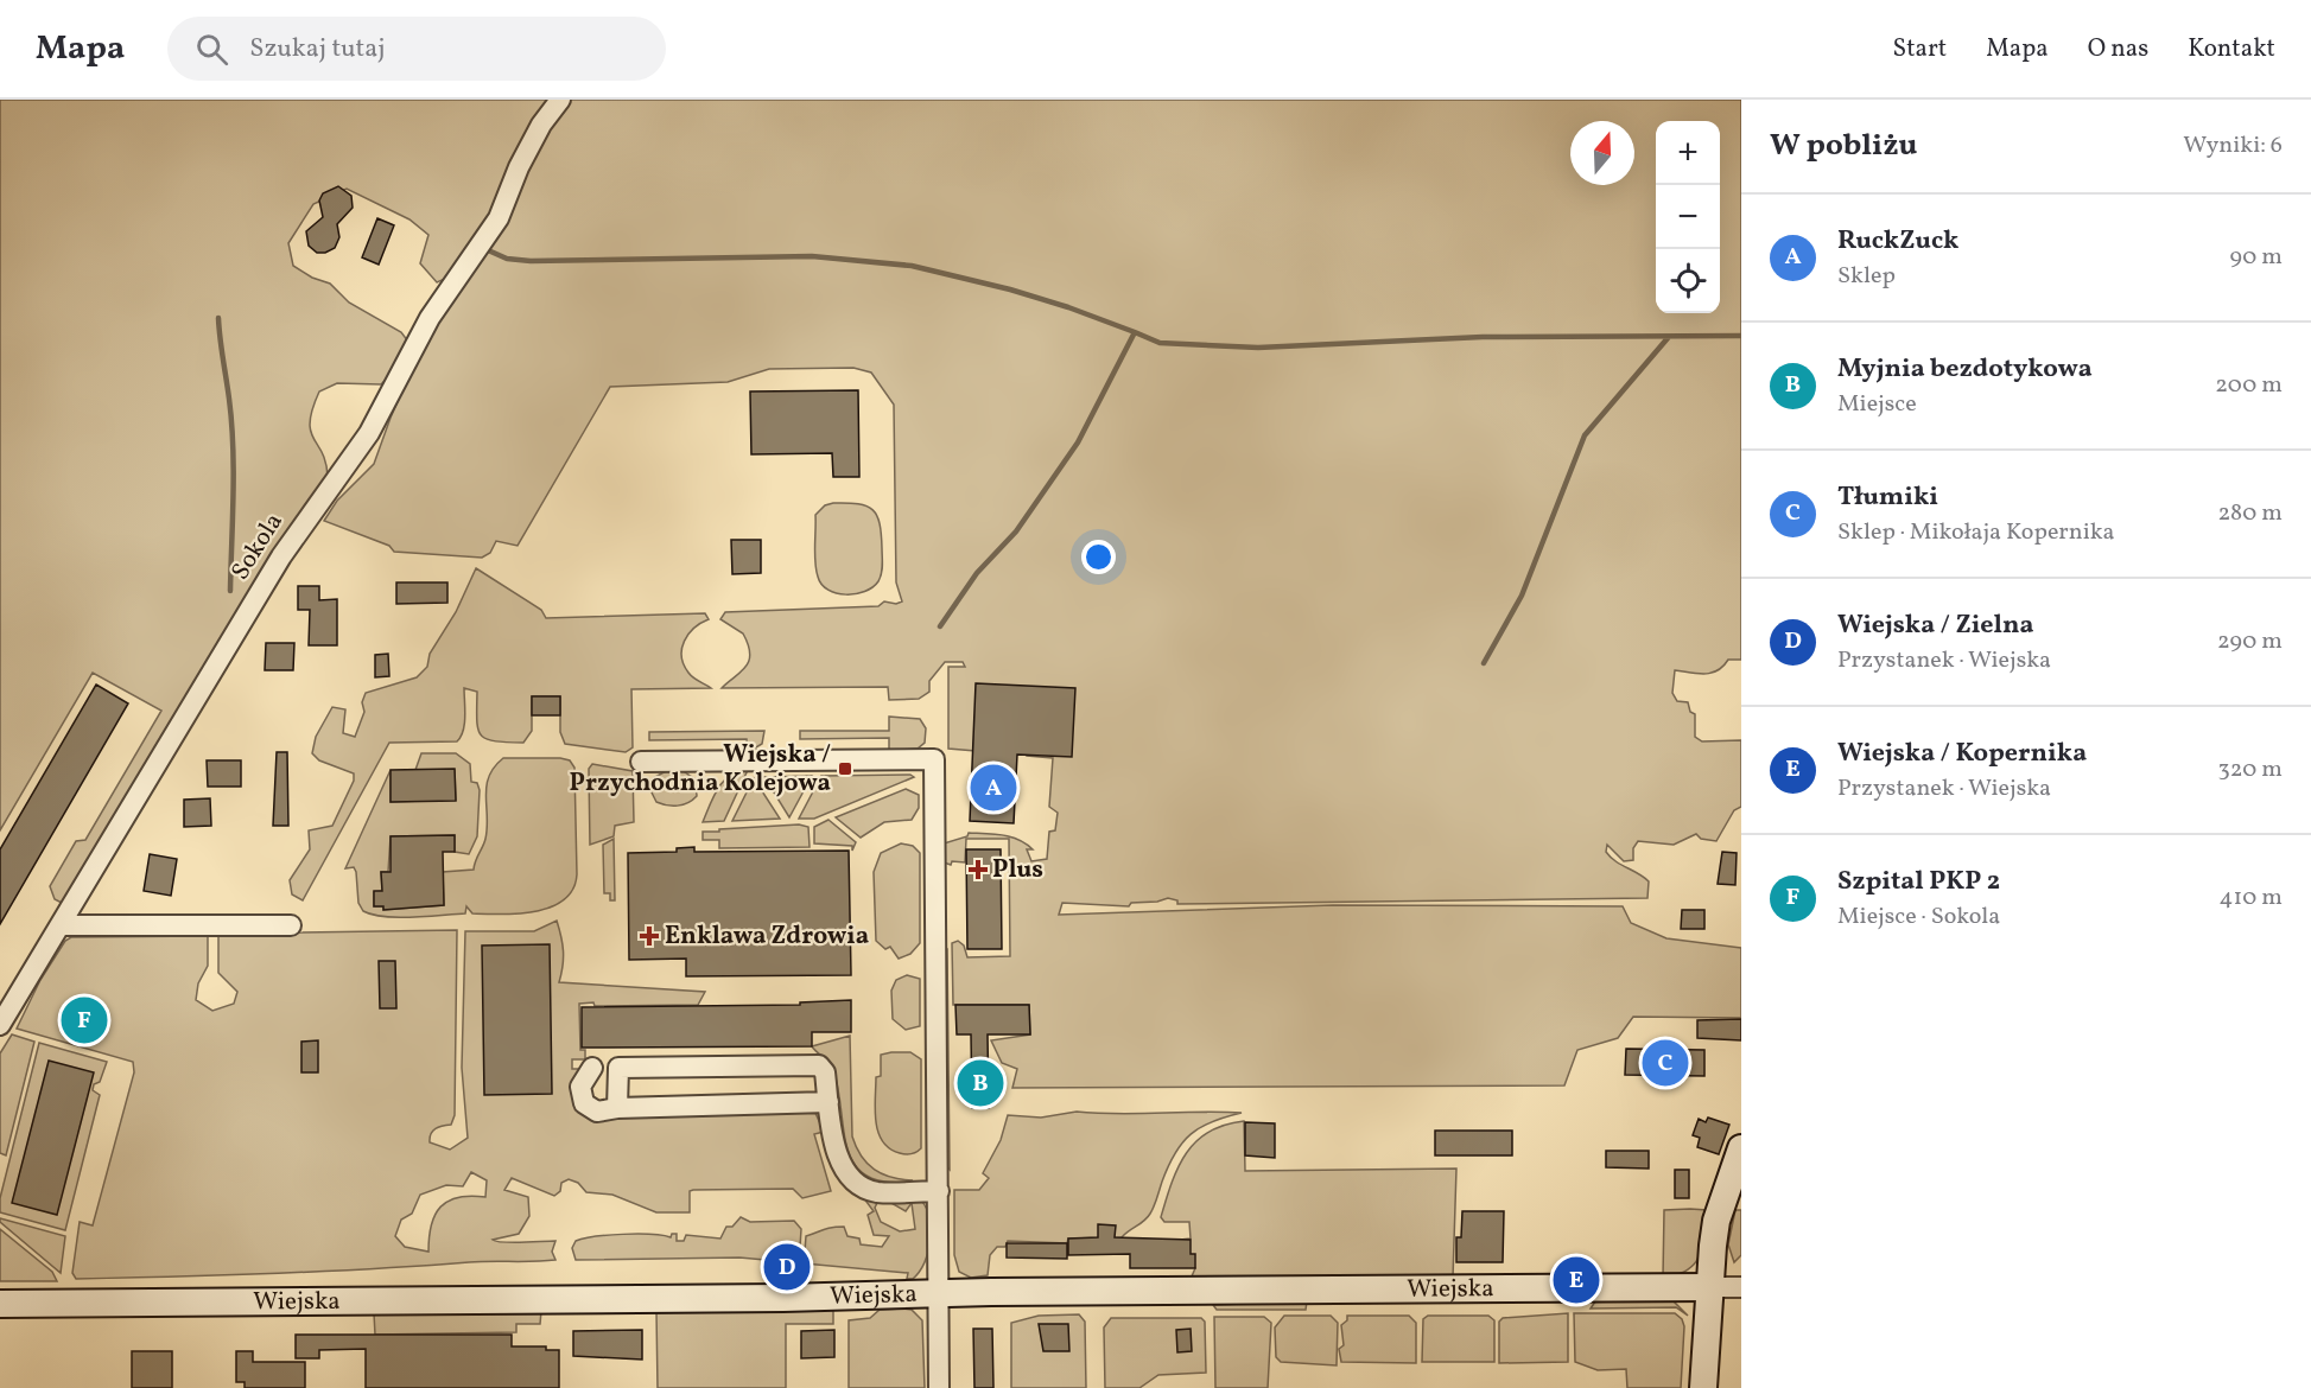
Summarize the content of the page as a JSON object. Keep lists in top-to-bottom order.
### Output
{
  "streets": {
    "street": ["Sokola", "Wiejska"]
  },
  "places": {
    "transit": ["Wiejska / Przychodnia Kolejowa"],
    "health": ["Plus", "Enklawa Zdrowia"]
  },
  "north": "top",
  "page": {
    "header": "Mapa",
    "search": "Szukaj tutaj",
    "nav": [
      "Start",
      "Mapa",
      "O nas",
      "Kontakt"
    ],
    "heading": ["W pobliżu", "Wyniki: 6"],
    "map_buttons": ["+", "−"],
    "list": [
      {
        "mark": "A",
        "name": "RuckZuck",
        "note": "Sklep",
        "value": "90 m"
      },
      {
        "mark": "B",
        "name": "Myjnia bezdotykowa",
        "note": "Miejsce",
        "value": "200 m"
      },
      {
        "mark": "C",
        "name": "Tłumiki",
        "note": "Sklep · Mikołaja Kopernika",
        "value": "280 m"
      },
      {
        "mark": "D",
        "name": "Wiejska / Zielna",
        "note": "Przystanek · Wiejska",
        "value": "290 m"
      },
      {
        "mark": "E",
        "name": "Wiejska / Kopernika",
        "note": "Przystanek · Wiejska",
        "value": "320 m"
      },
      {
        "mark": "F",
        "name": "Szpital PKP 2",
        "note": "Miejsce · Sokola",
        "value": "410 m"
      }
    ],
    "pins": [
      "A",
      "F",
      "C",
      "B",
      "D",
      "E"
    ]
  }
}
